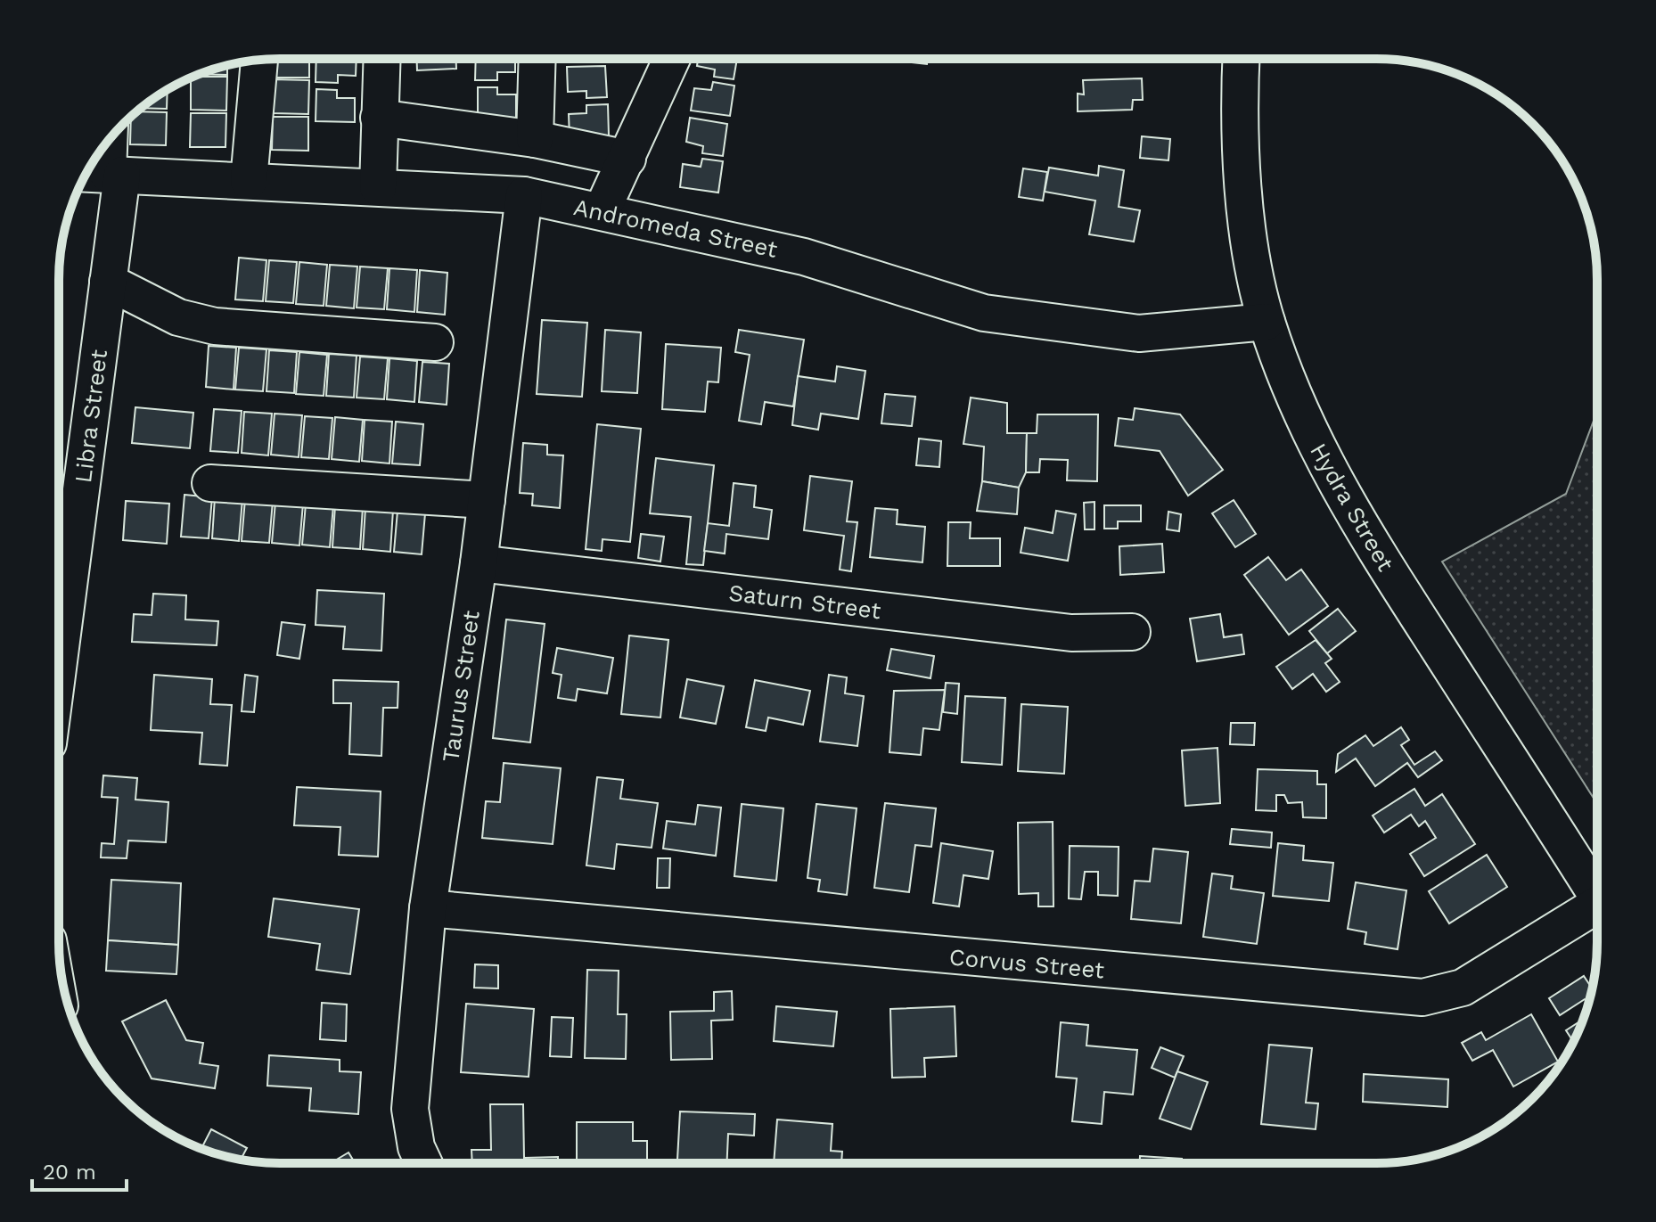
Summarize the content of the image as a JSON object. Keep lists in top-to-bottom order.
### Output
{
  "streets": {
    "street": [
      "Andromeda Street",
      "Libra Street",
      "Hydra Street",
      "Saturn Street",
      "Taurus Street",
      "Corvus Street"
    ]
  },
  "crossings": [
    ["Andromeda Street", "Libra Street"],
    ["Andromeda Street", "Hydra Street"],
    ["Andromeda Street", "Taurus Street"],
    ["Saturn Street", "Taurus Street"],
    ["Taurus Street", "Corvus Street"]
  ],
  "scale_bar": "20 m"
}
